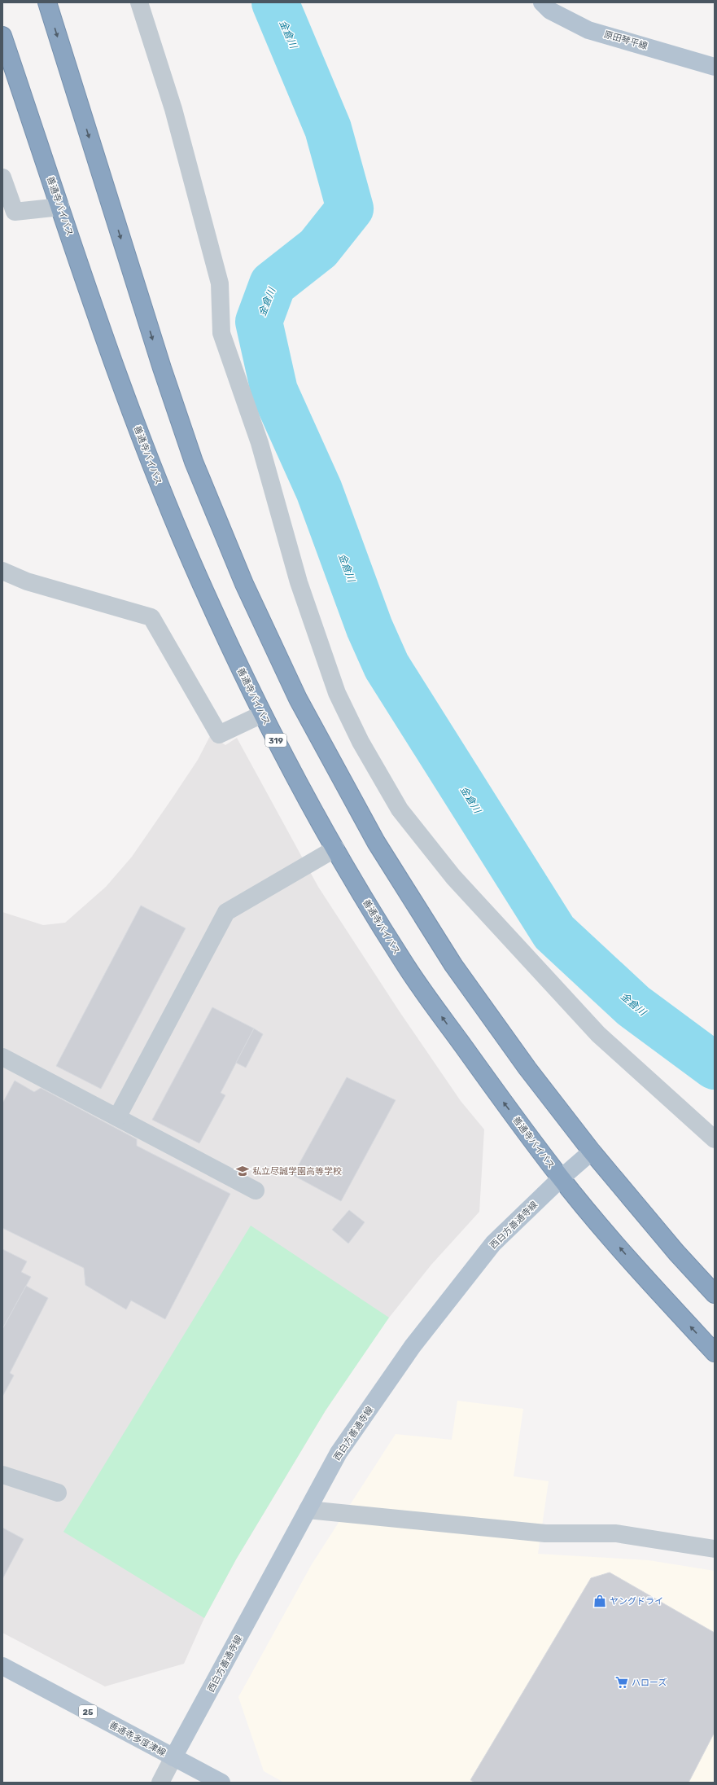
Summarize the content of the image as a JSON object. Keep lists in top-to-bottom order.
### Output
{
  "streets": {
    "highway": ["善通寺バイパス", "319"],
    "main road": [
      "原田琴平線",
      "西白方善通寺線",
      "25",
      "善通寺多度津線"
    ]
  },
  "crossings": [
    ["善通寺バイパス", "西白方善通寺線"],
    ["西白方善通寺線", "善通寺多度津線"]
  ],
  "water": ["金倉川"],
  "places": {
    "school or university": ["私立尽誠学園高等学校"],
    "shop": ["ヤングドライ"],
    "supermarket": ["ハローズ"]
  }
}
